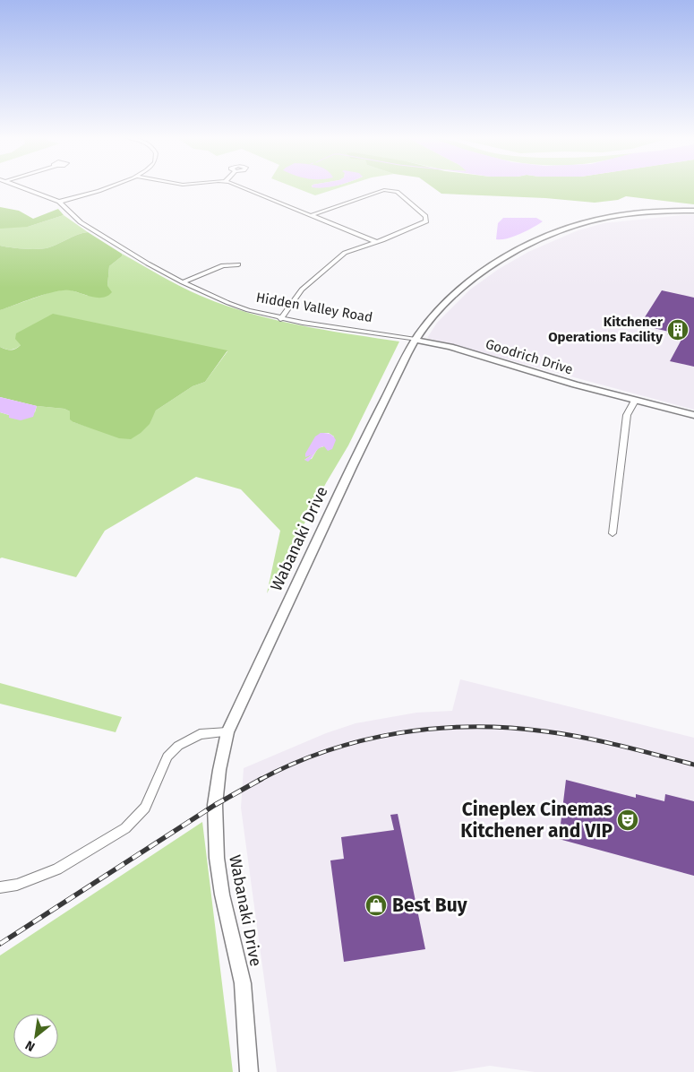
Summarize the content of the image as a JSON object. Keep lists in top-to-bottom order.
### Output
{
  "streets": {
    "street": ["Hidden Valley Road", "Goodrich Drive", "Wabanaki Drive"]
  },
  "crossings": [
    ["Hidden Valley Road", "Goodrich Drive"],
    ["Hidden Valley Road", "Wabanaki Drive"],
    ["Goodrich Drive", "Wabanaki Drive"]
  ],
  "places": {
    "building": ["Kitchener Operations Facility"],
    "theatre": ["Cineplex Cinemas Kitchener and VIP"],
    "shop": ["Best Buy"]
  },
  "north": "bottom left"
}
